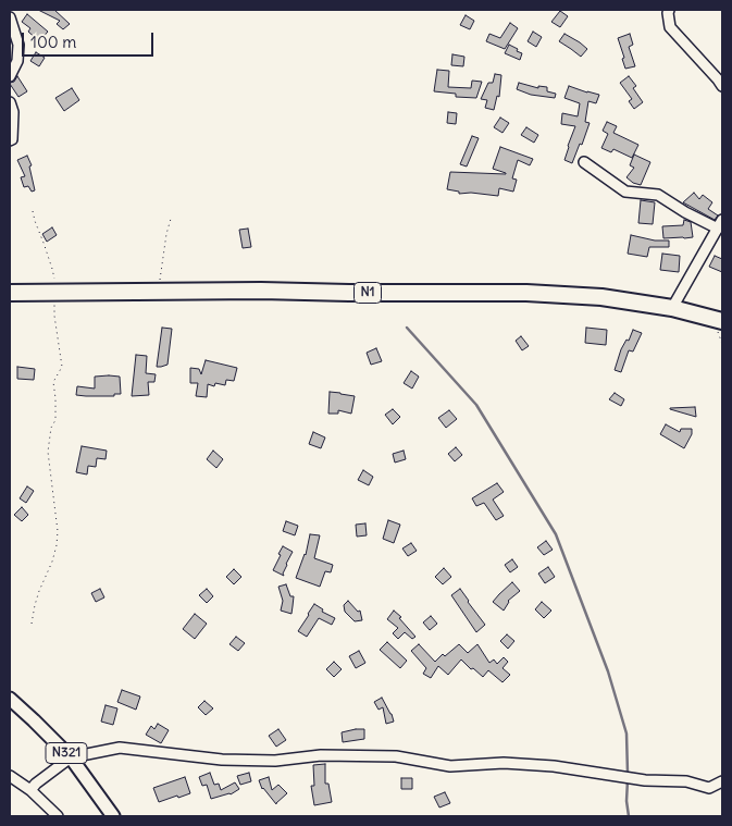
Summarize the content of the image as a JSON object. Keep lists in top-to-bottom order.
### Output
{
  "streets": {
    "highway": ["N1"],
    "main road": ["N321"]
  },
  "scale_bar": "100 m"
}
